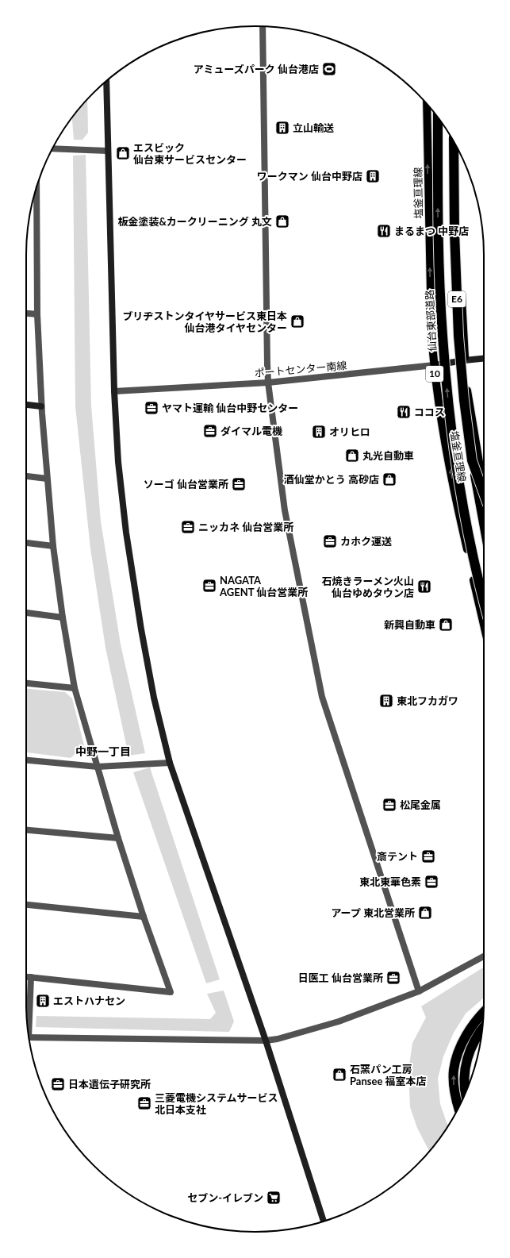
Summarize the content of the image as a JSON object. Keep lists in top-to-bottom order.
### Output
{
  "streets": {
    "highway": ["E6", "仙台東部道路"],
    "main road": ["塩釜亘理線", "10"],
    "street": ["ポートセンター南線"]
  },
  "crossings": [
    ["塩釜亘理線", "ポートセンター南線"]
  ],
  "districts": ["中野一丁目"],
  "places": {
    "sports": ["アミューズパーク 仙台港店"],
    "building": [
      "立山輸送",
      "ワークマン 仙台中野店",
      "オリヒロ",
      "東北フカガワ",
      "エストハナセン"
    ],
    "shop": [
      "エスビック 仙台東サービスセンター",
      "板金塗装&カークリーニング 丸文",
      "ブリヂストンタイヤサービス東日本 仙台港タイヤセンター",
      "丸光自動車",
      "酒仙堂かとう 高砂店",
      "新興自動車",
      "アープ 東北営業所",
      "石窯パン工房 Pansee 福室本店"
    ],
    "restaurant": ["まるまつ 中野店", "ココス", "石焼きラーメン火山 仙台ゆめタウン店"],
    "office": [
      "ヤマト運輸 仙台中野センター",
      "ダイマル電機",
      "ソーゴ 仙台営業所",
      "ニッカネ 仙台営業所",
      "カホク運送",
      "NAGATA AGENT 仙台営業所",
      "松尾金属",
      "斎テント",
      "東北東華色素",
      "日医工 仙台営業所",
      "日本遺伝子研究所",
      "三菱電機システムサービス 北日本支社"
    ],
    "supermarket": ["セブン-イレブン"]
  }
}
